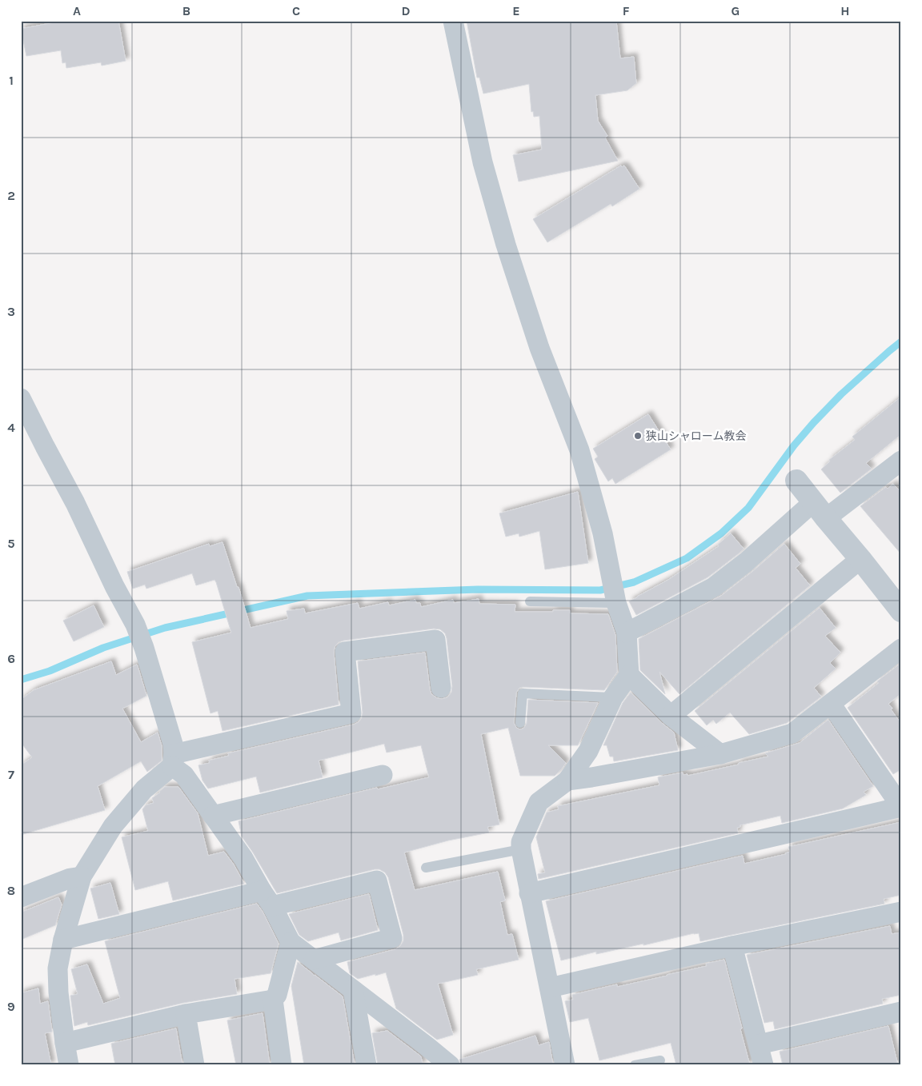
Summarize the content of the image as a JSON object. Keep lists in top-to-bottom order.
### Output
{
  "places": ["狭山シャローム教会"],
  "grid": {
    "columns": [
      "A",
      "B",
      "C",
      "D",
      "E",
      "F",
      "G",
      "H"
    ],
    "rows": [
      "1",
      "2",
      "3",
      "4",
      "5",
      "6",
      "7",
      "8",
      "9"
    ]
  }
}
